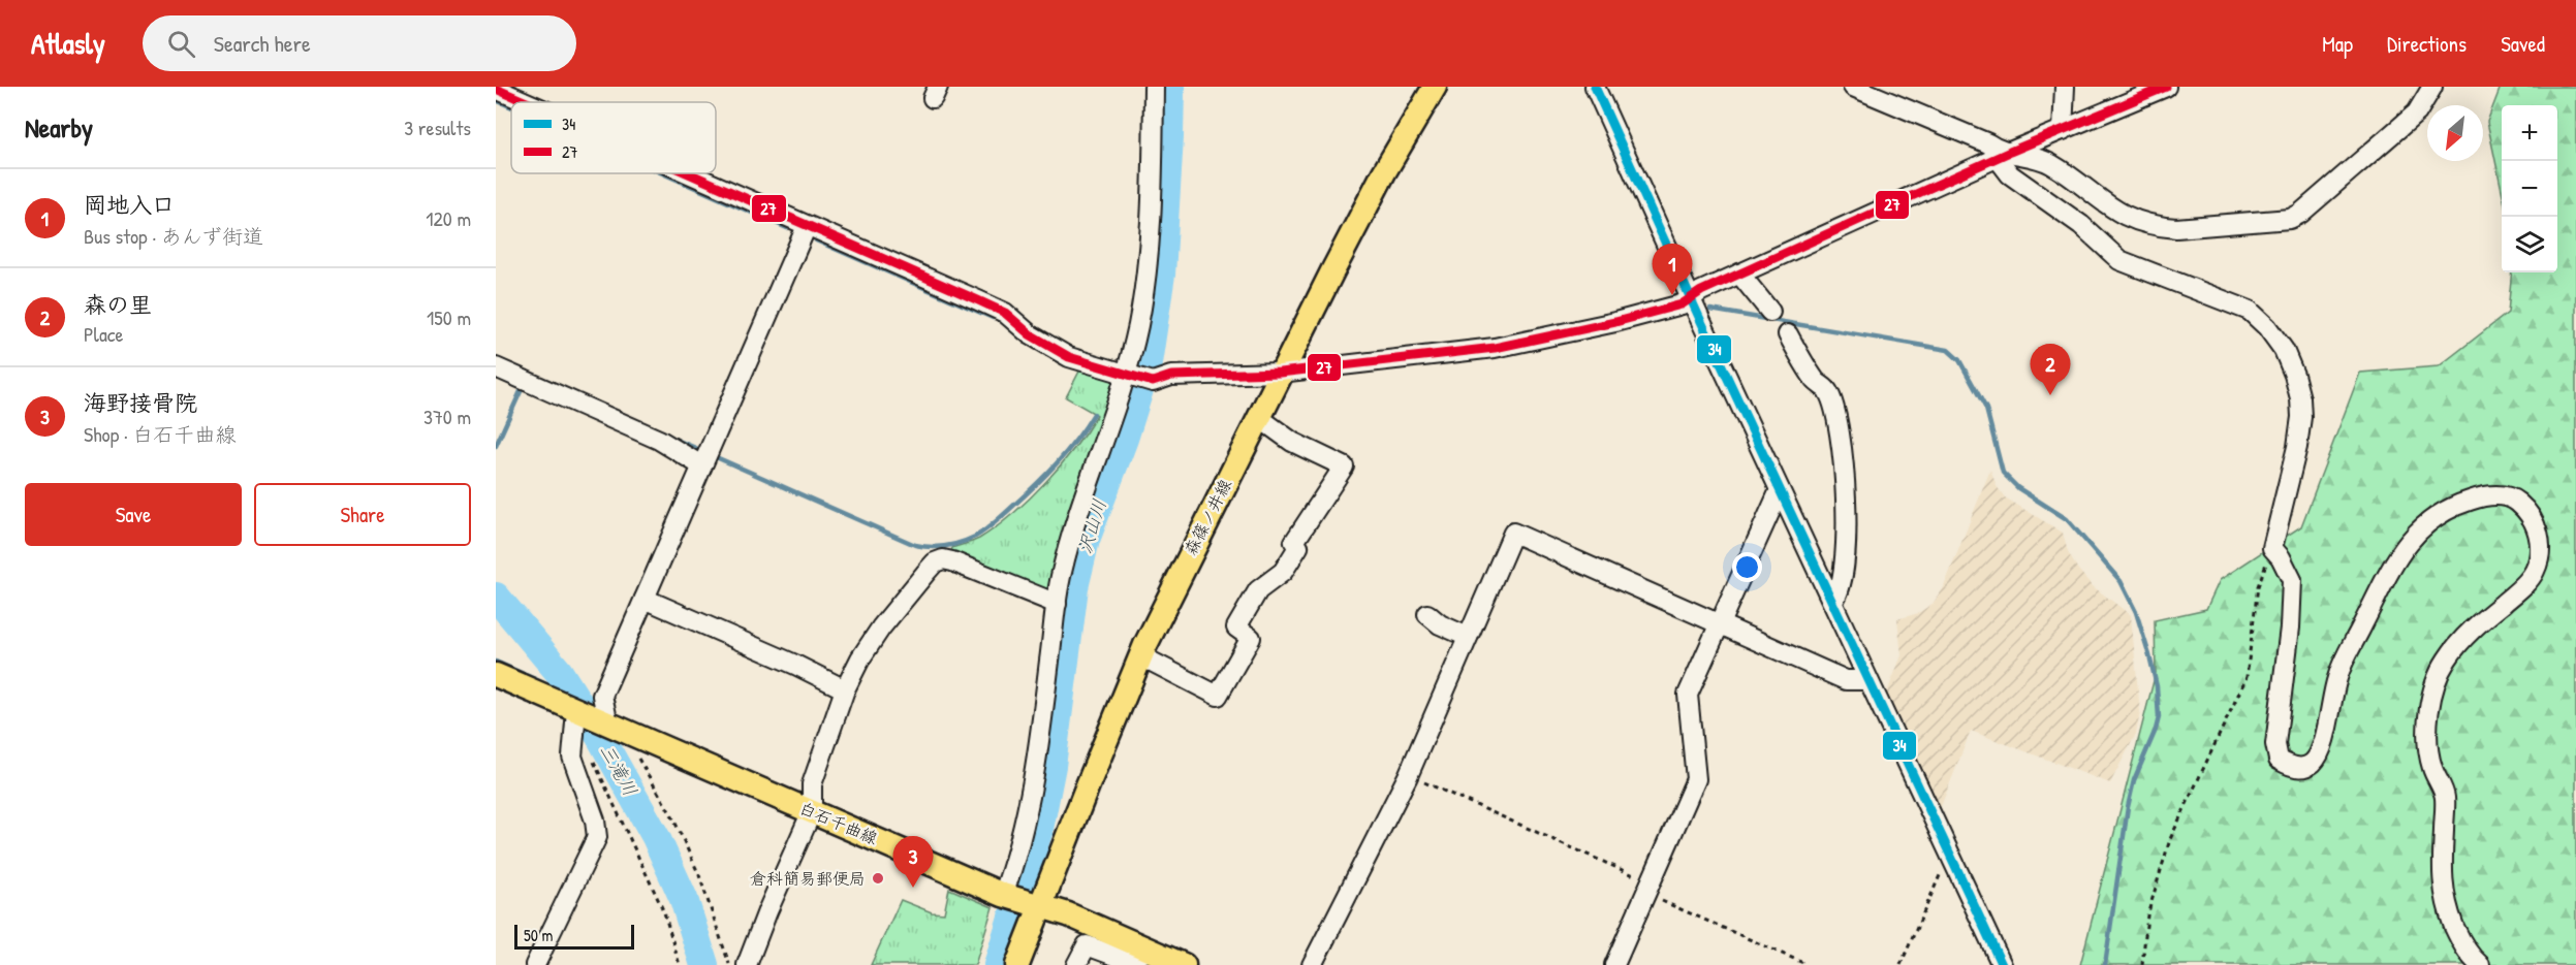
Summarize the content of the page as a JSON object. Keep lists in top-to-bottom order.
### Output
{
  "streets": {
    "main road": ["森篠ノ井線", "白石千曲線"]
  },
  "crossings": [
    ["森篠ノ井線", "白石千曲線"]
  ],
  "water": ["沢山川", "三滝川"],
  "places": ["倉科簡易郵便局"],
  "lines": ["transit line 34", "transit line 27"],
  "legend": ["34", "27"],
  "scale_bar": "50 m",
  "north": "bottom left",
  "page": {
    "header": "Atlasly",
    "search": "Search here",
    "nav": ["Map", "Directions", "Saved"],
    "heading": ["Nearby", "3 results"],
    "map_buttons": ["+", "−"],
    "list": [
      {
        "mark": "1",
        "name": "岡地入口",
        "note": "Bus stop · あんず街道",
        "value": "120 m"
      },
      {
        "mark": "2",
        "name": "森の里",
        "note": "Place",
        "value": "150 m"
      },
      {
        "mark": "3",
        "name": "海野接骨院",
        "note": "Shop · 白石千曲線",
        "value": "370 m"
      }
    ],
    "pins": ["1", "2", "3"],
    "buttons": ["Save", "Share"],
    "scale": "50 m"
  }
}
